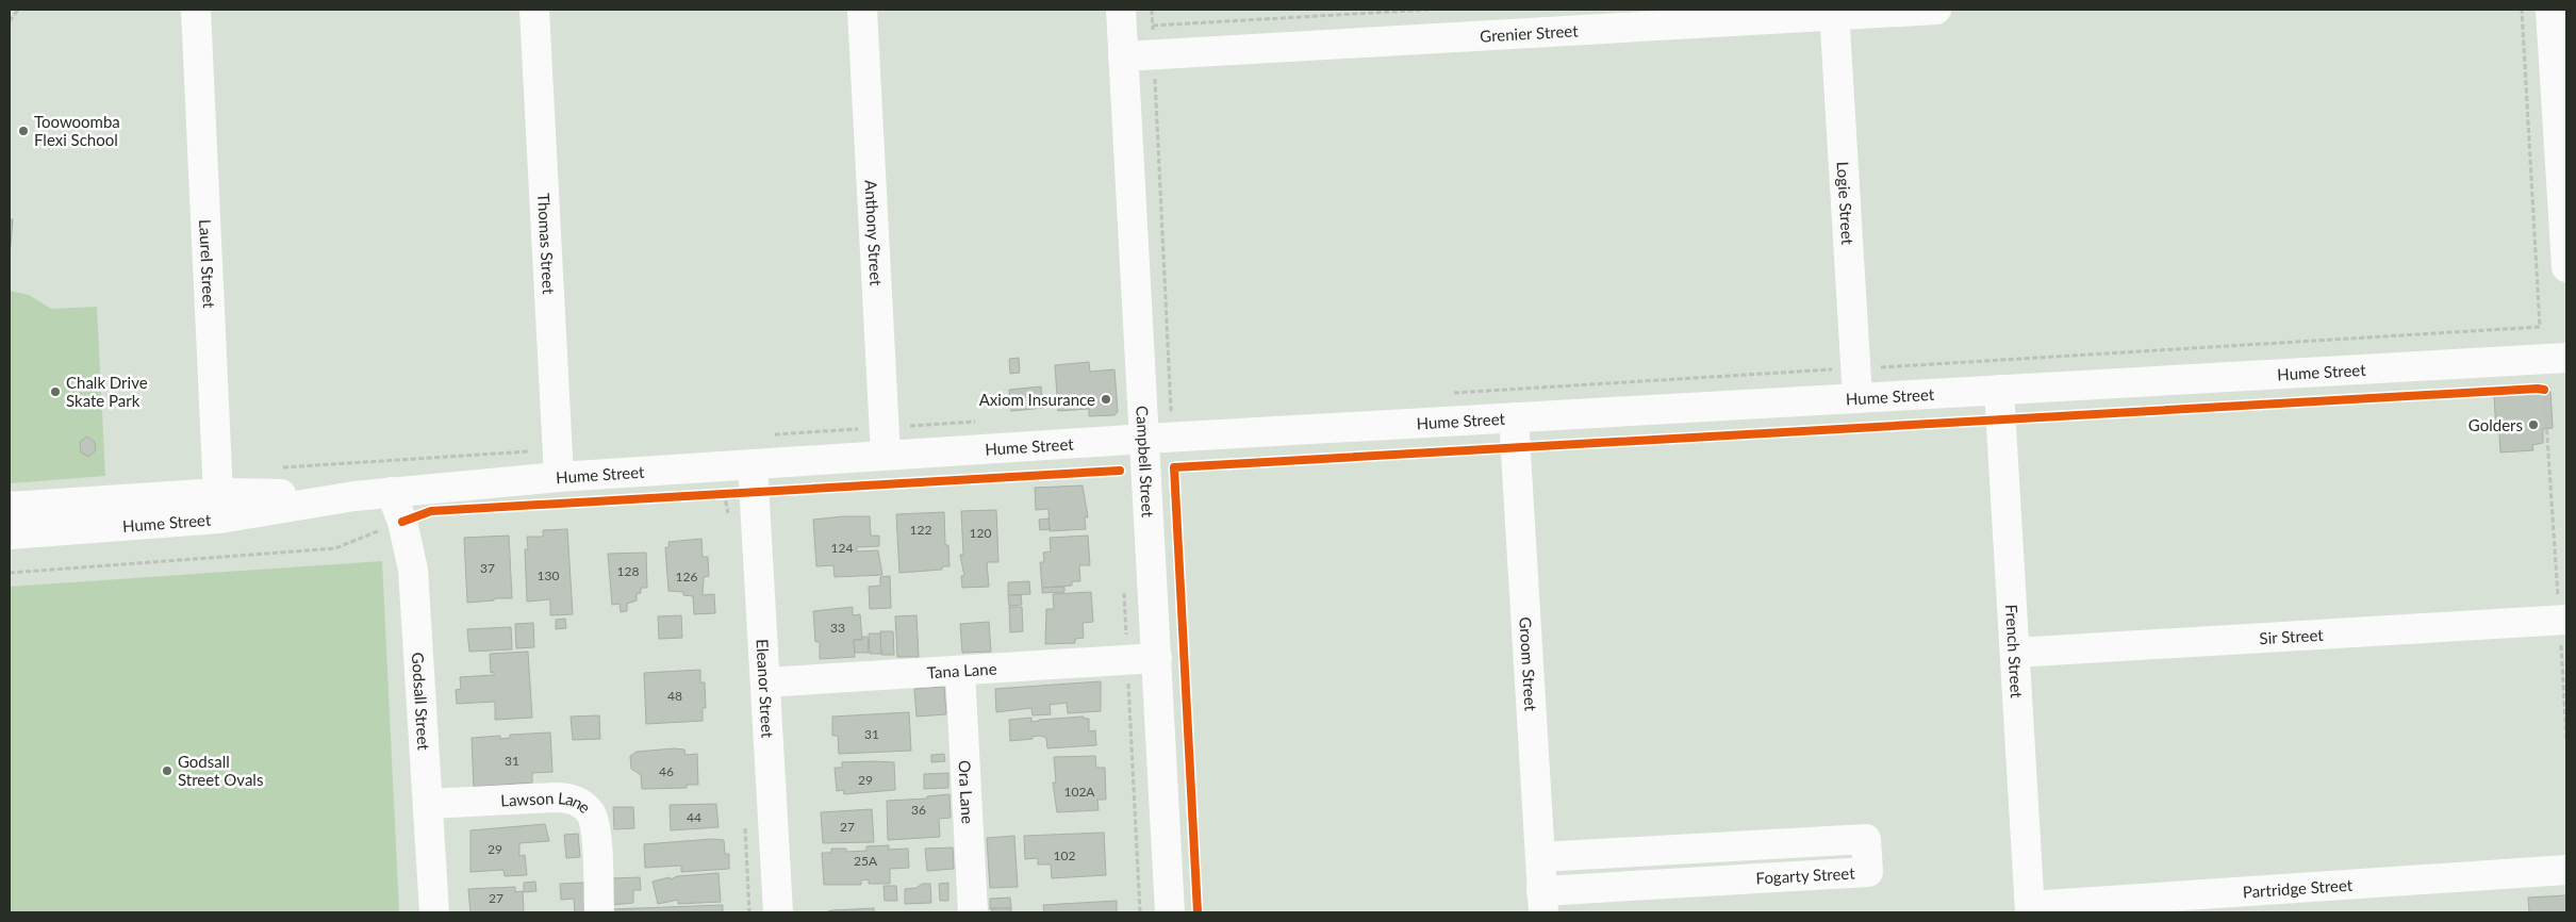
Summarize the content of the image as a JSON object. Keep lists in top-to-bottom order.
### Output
{
  "streets": {
    "street": [
      "Grenier Street",
      "Logie Street",
      "Anthony Street",
      "Thomas Street",
      "Laurel Street",
      "Hume Street",
      "Campbell Street",
      "Sir Street",
      "French Street",
      "Groom Street",
      "Tana Lane",
      "Eleanor Street",
      "Godsall Street",
      "Ora Lane",
      "Lawson Lane",
      "Fogarty Street",
      "Partridge Street"
    ]
  },
  "crossings": [
    ["Grenier Street", "Logie Street"],
    ["Grenier Street", "Campbell Street"],
    ["Logie Street", "Hume Street"],
    ["Anthony Street", "Hume Street"],
    ["Thomas Street", "Hume Street"],
    ["Laurel Street", "Hume Street"],
    ["Hume Street", "Campbell Street"],
    ["Hume Street", "French Street"],
    ["Hume Street", "Groom Street"],
    ["Hume Street", "Eleanor Street"],
    ["Hume Street", "Godsall Street"],
    ["Campbell Street", "Tana Lane"],
    ["Sir Street", "French Street"],
    ["French Street", "Partridge Street"],
    ["Groom Street", "Fogarty Street"],
    ["Tana Lane", "Eleanor Street"],
    ["Tana Lane", "Ora Lane"],
    ["Godsall Street", "Lawson Lane"]
  ],
  "places": [
    "Toowoomba Flexi School",
    "Chalk Drive Skate Park",
    "Axiom Insurance",
    "Golders",
    "Godsall Street Ovals"
  ],
  "house_numbers": [
    "122",
    "120",
    "124",
    "37",
    "128",
    "130",
    "126",
    "33",
    "48",
    "31",
    "31",
    "46",
    "29",
    "102A",
    "36",
    "44",
    "27",
    "29",
    "102",
    "25A",
    "27"
  ]
}
